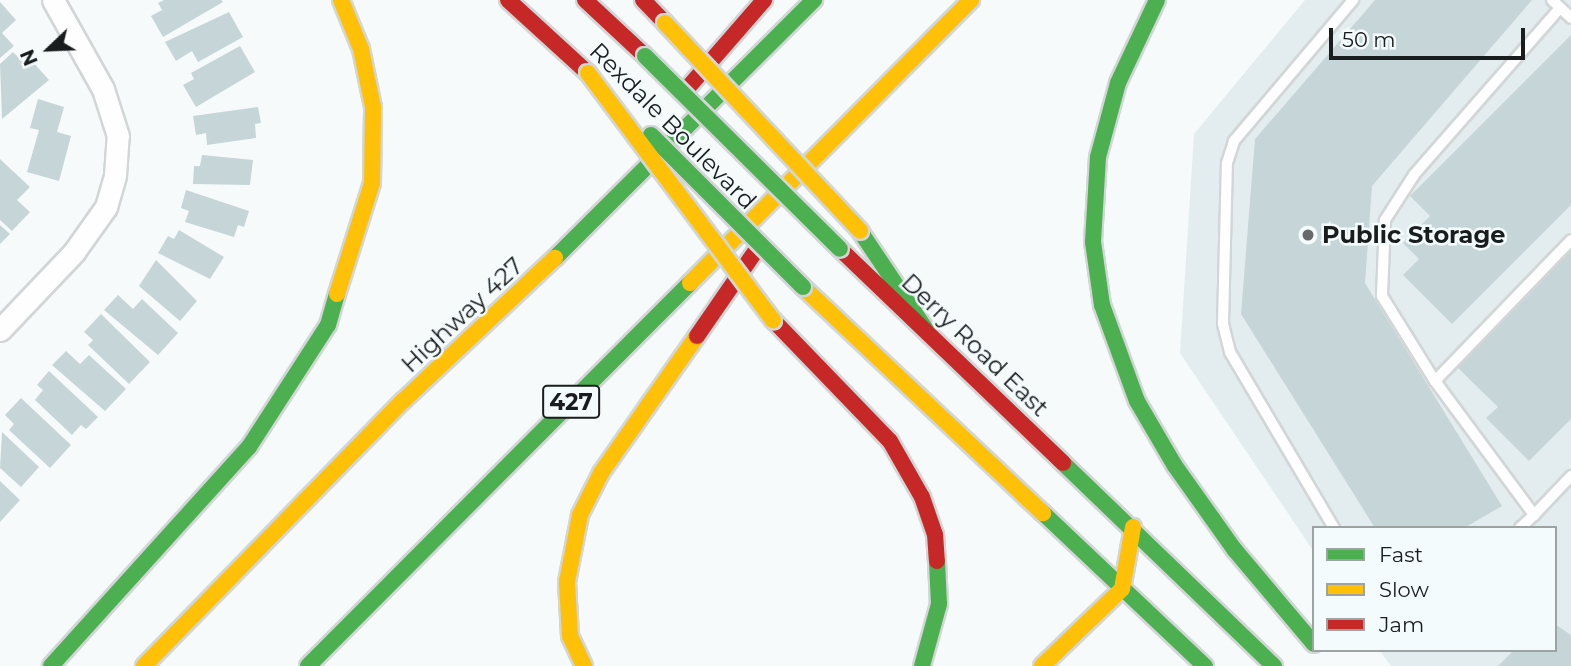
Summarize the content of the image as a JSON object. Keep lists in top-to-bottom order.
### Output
{
  "streets": {
    "main road": [
      "Rexdale Boulevard",
      "Highway 427",
      "Derry Road East",
      "427"
    ]
  },
  "crossings": [
    ["Rexdale Boulevard", "Derry Road East"]
  ],
  "places": ["Public Storage"],
  "legend": ["Fast", "Slow", "Jam"],
  "scale_bar": "50 m",
  "north": "bottom left"
}
